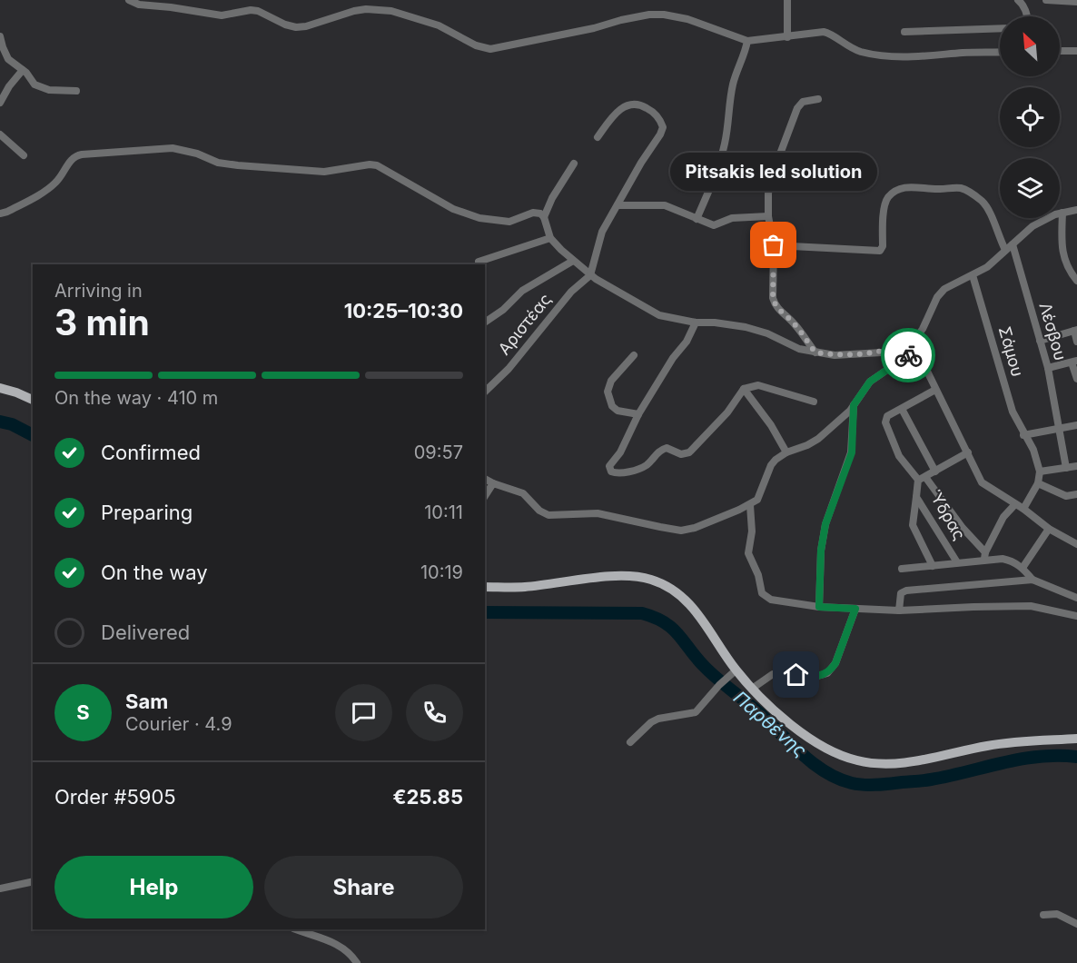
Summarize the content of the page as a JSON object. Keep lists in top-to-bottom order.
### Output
{
  "streets": {
    "street": [
      "Αριστέας",
      "Λέσβου",
      "Σάμου",
      "Ύδρας"
    ]
  },
  "water": ["Παρθένης"],
  "places": ["Pitsakis led solution"],
  "north": "top left",
  "page": {
    "bubble": "Pitsakis led solution",
    "heading": ["3 min", "Arriving in", "10:25–10:30"],
    "panel": [
      "Sam",
      "Courier · 4.9",
      "Order #5905",
      "€25.85"
    ],
    "bar": "On the way · 410 m",
    "list": [
      ["Confirmed", "09:57"],
      ["Preparing", "10:11"],
      ["On the way", "10:19"],
      "Delivered"
    ],
    "round": "S",
    "buttons": ["Help", "Share"]
  }
}
